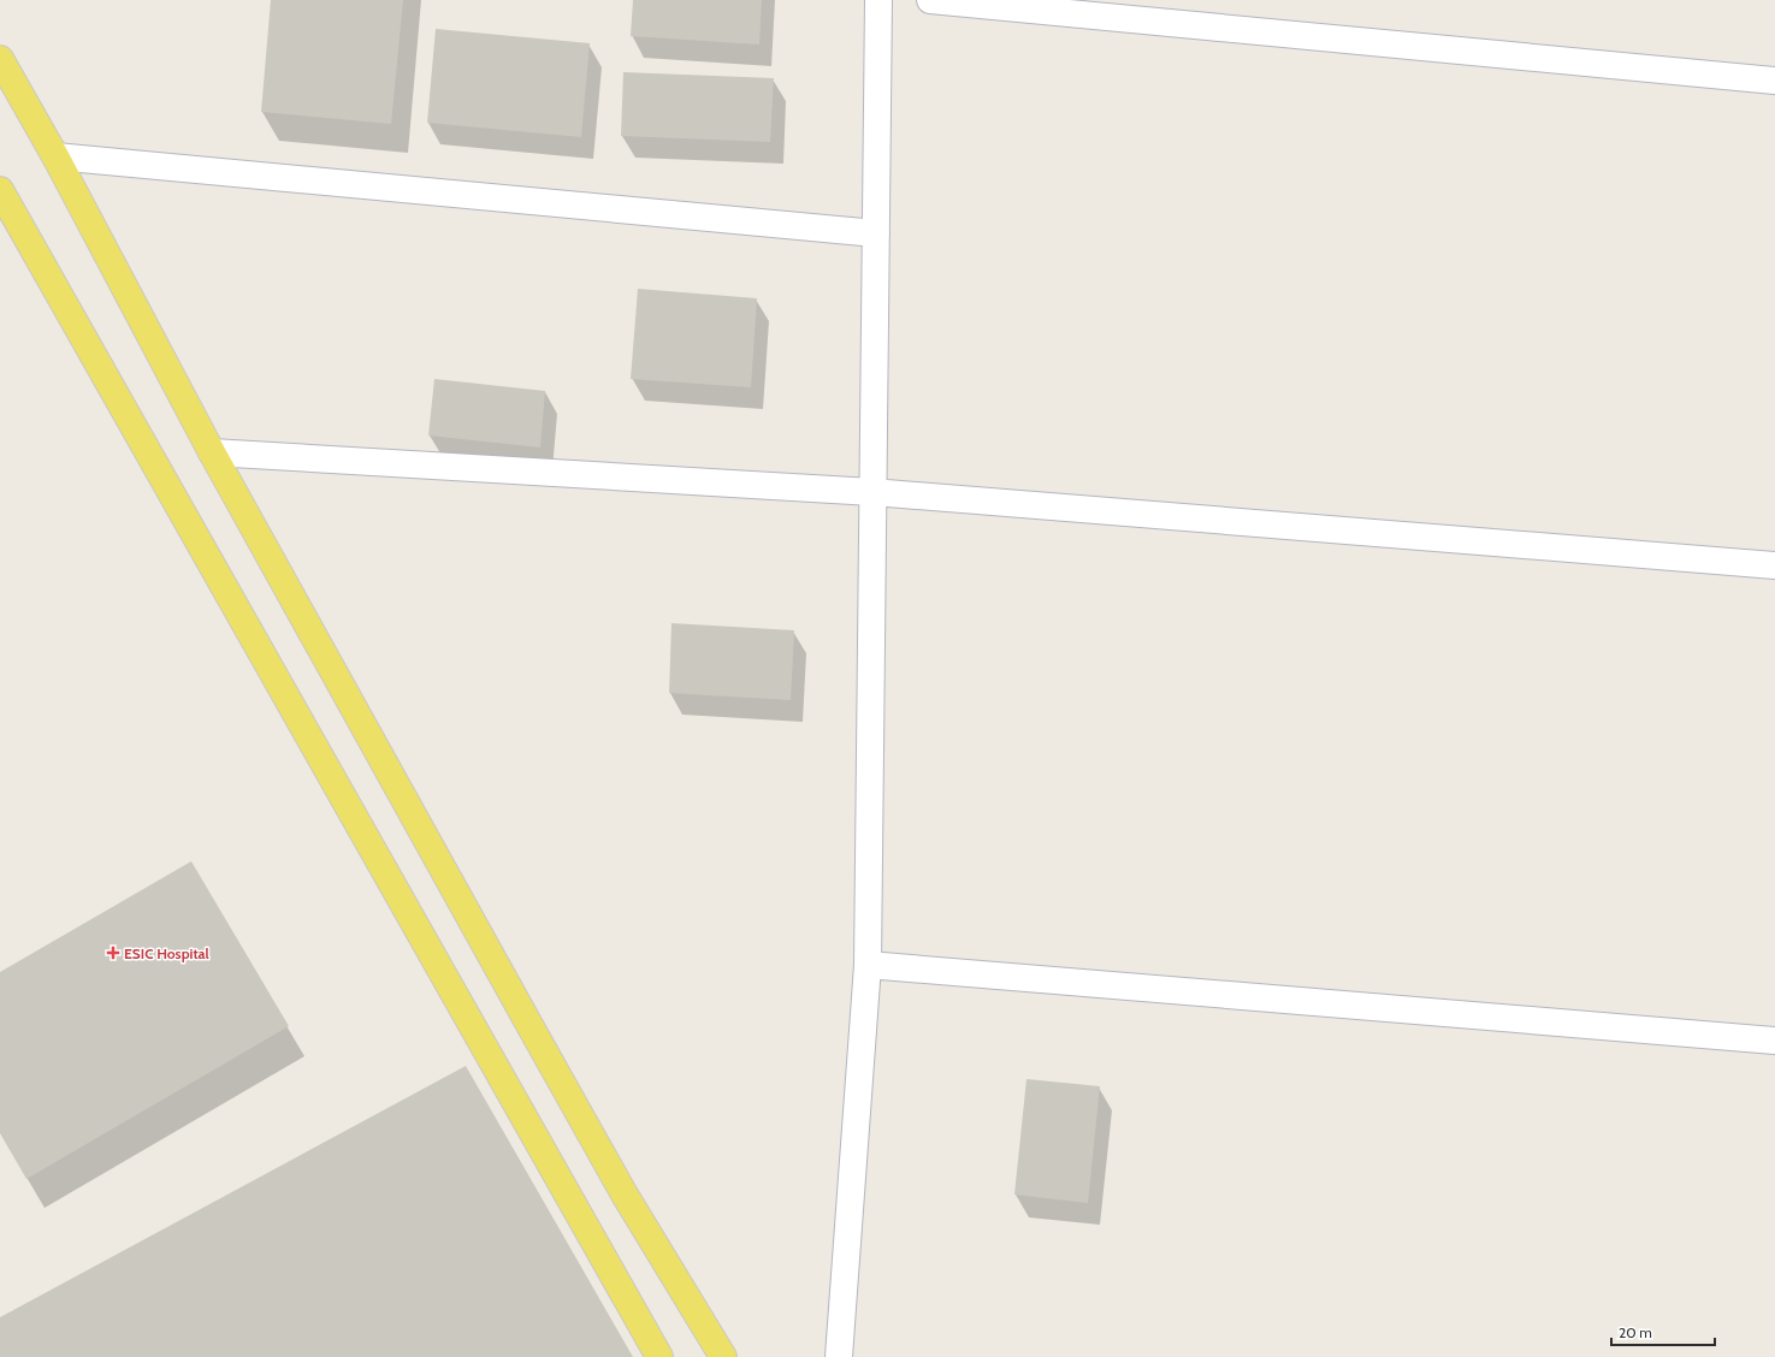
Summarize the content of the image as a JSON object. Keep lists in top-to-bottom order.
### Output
{
  "places": {
    "health": ["ESIC Hospital"]
  },
  "scale_bar": "20 m"
}
